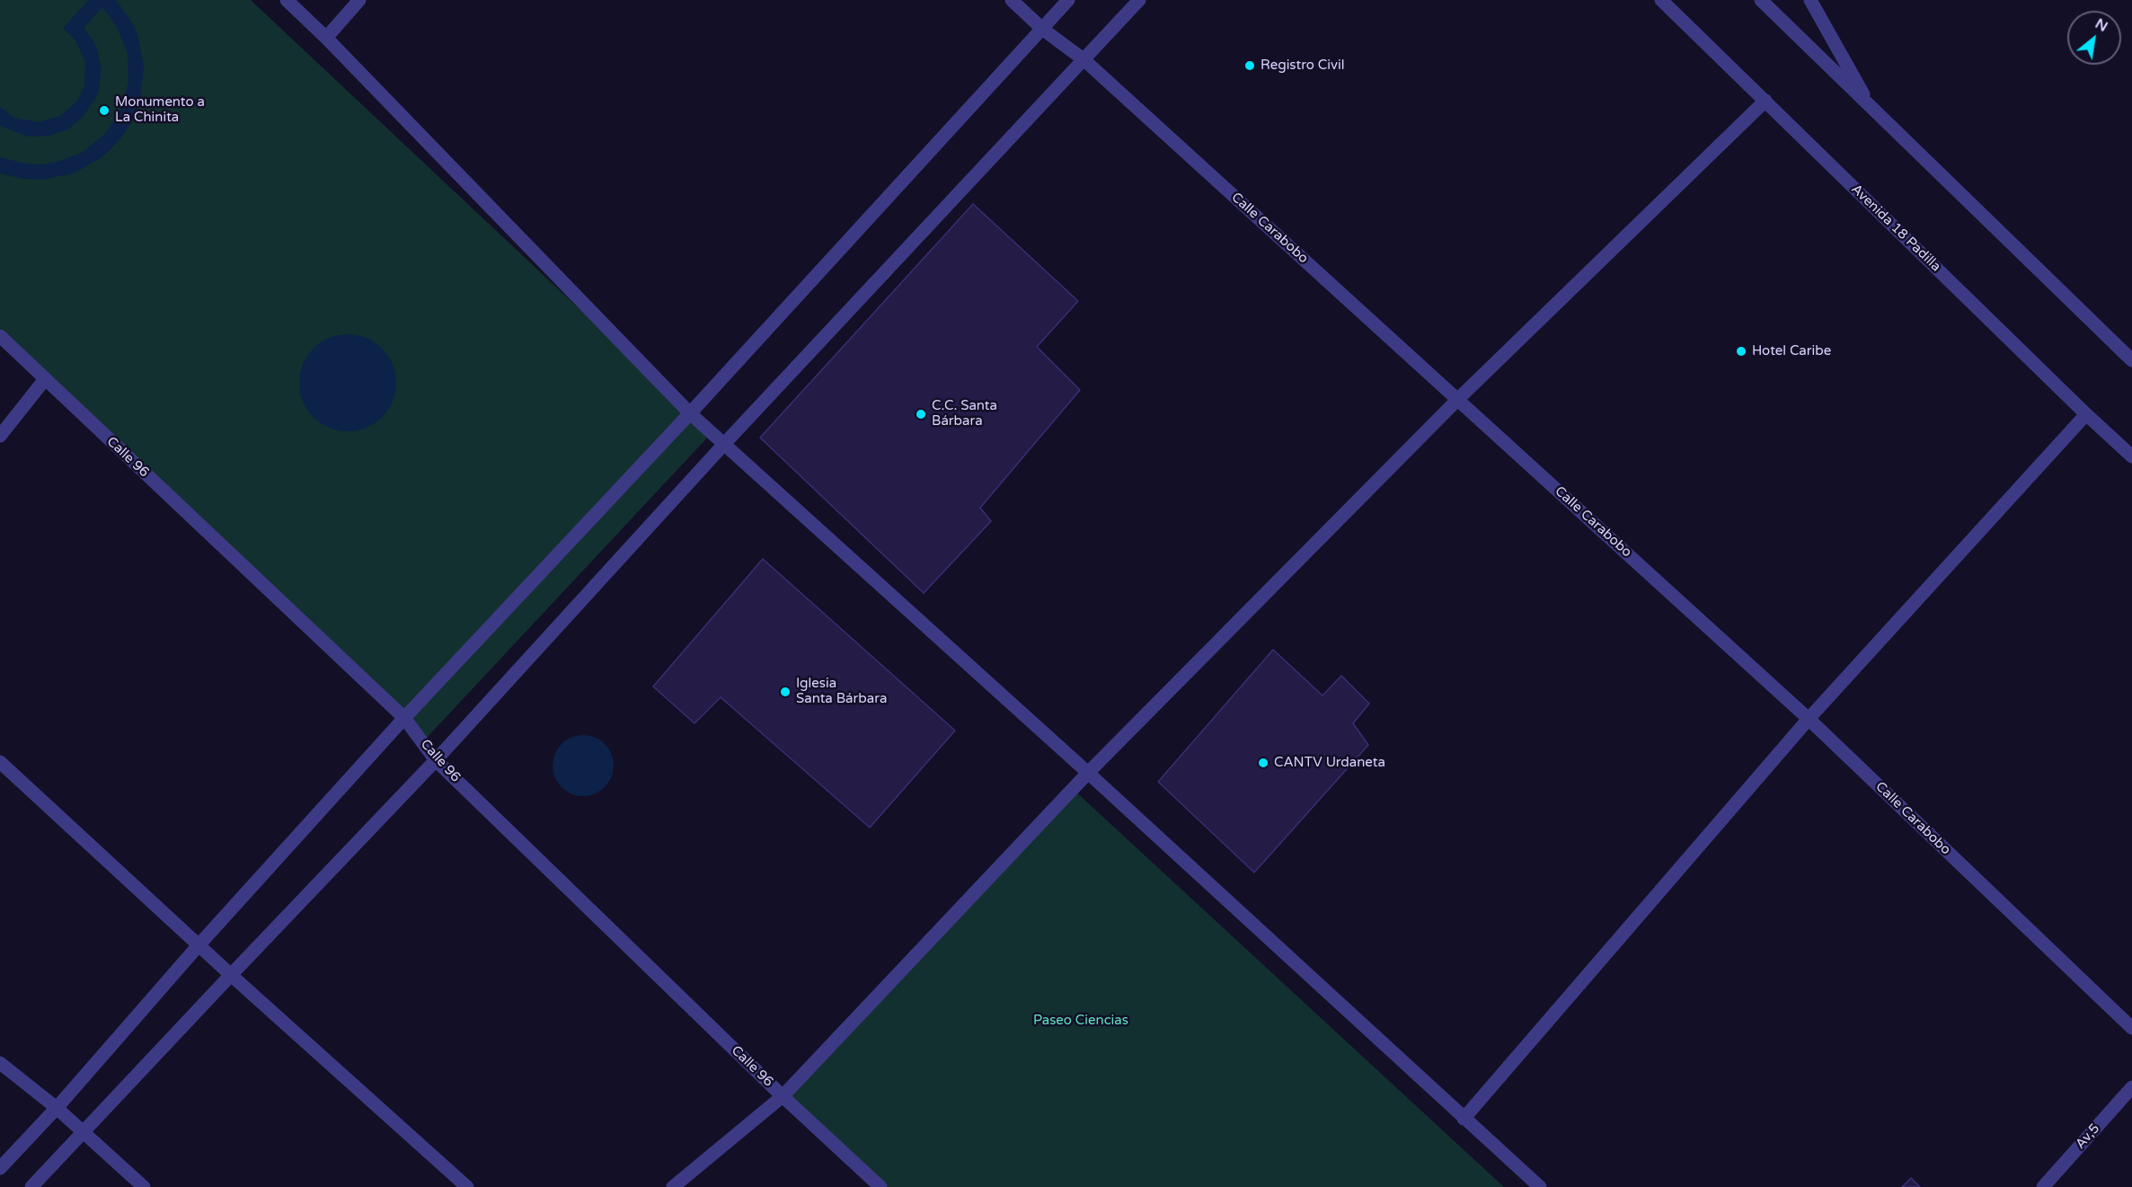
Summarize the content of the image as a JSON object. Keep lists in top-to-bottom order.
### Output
{
  "streets": {
    "street": [
      "Calle Carabobo",
      "Avenida 18 Padilla",
      "Calle 96",
      "Av,5"
    ]
  },
  "parks": ["Paseo Ciencias"],
  "places": [
    "Registro Civil",
    "Monumento a La Chinita",
    "Hotel Caribe",
    "C.C. Santa Bárbara",
    "Iglesia Santa Bárbara",
    "CANTV Urdaneta"
  ],
  "north": "top right"
}
